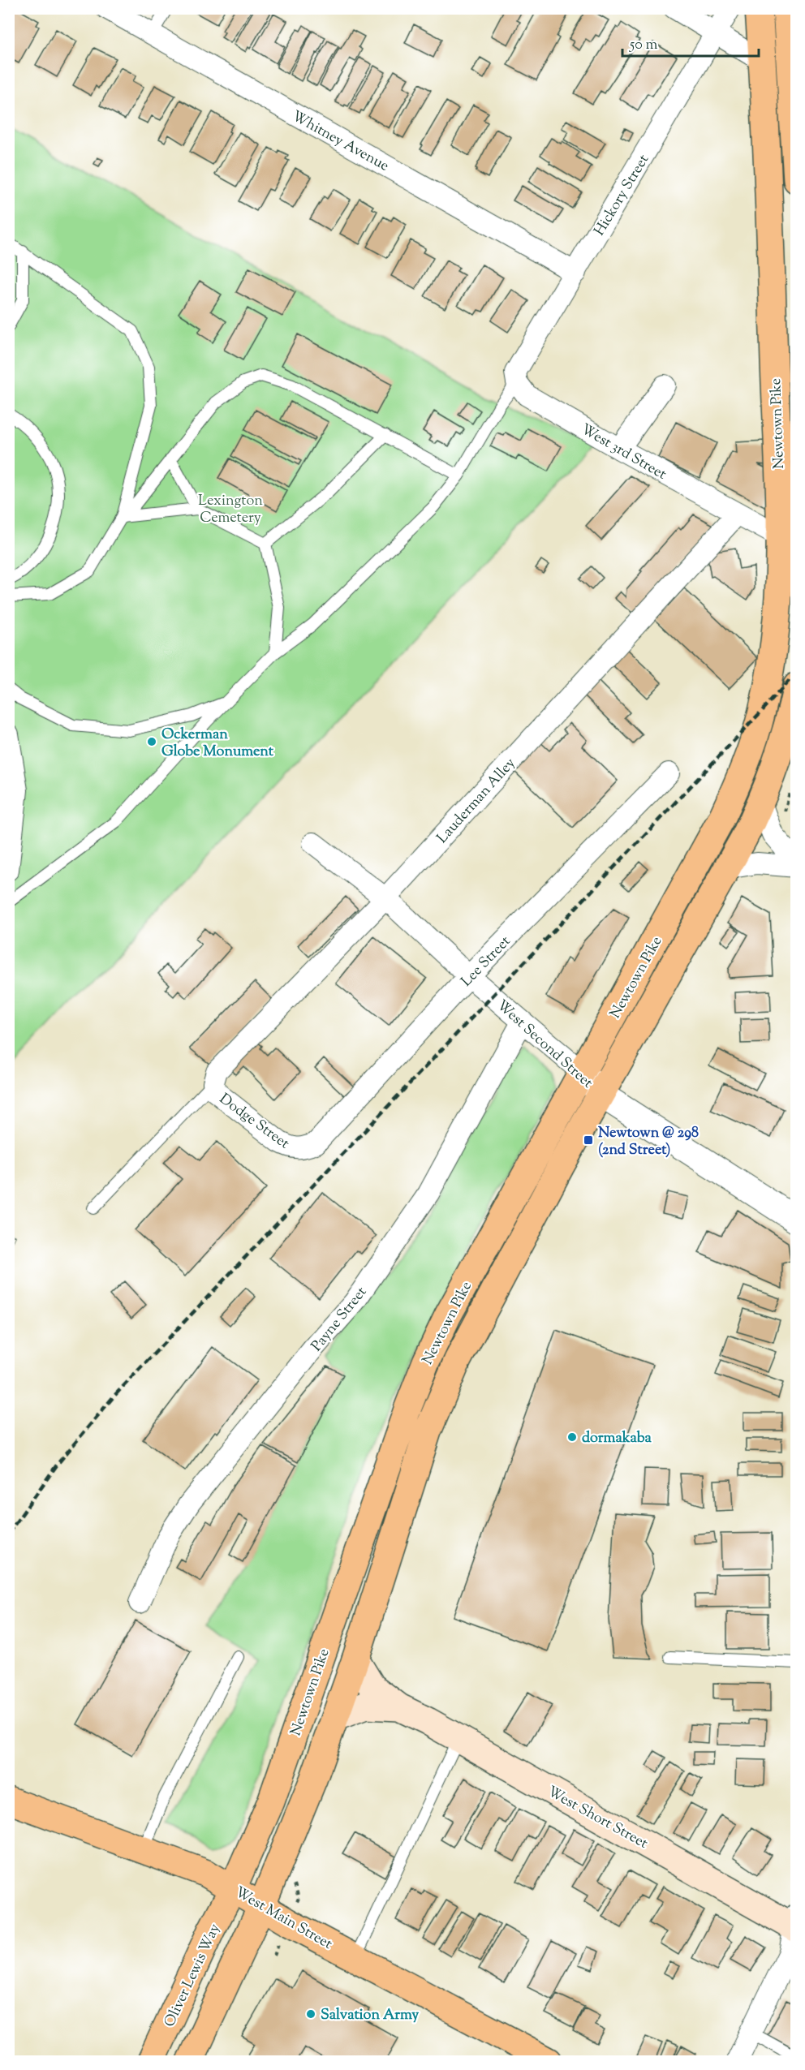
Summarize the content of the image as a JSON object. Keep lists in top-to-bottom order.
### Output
{
  "streets": {
    "main road": [
      "Newtown Pike",
      "West Short Street",
      "West Main Street",
      "Oliver Lewis Way"
    ],
    "street": [
      "Whitney Avenue",
      "Hickory Street",
      "West 3rd Street",
      "Lauderman Alley",
      "Lee Street",
      "West Second Street",
      "Dodge Street",
      "Payne Street"
    ]
  },
  "crossings": [
    ["Whitney Avenue", "Hickory Street"],
    ["Hickory Street", "West 3rd Street"],
    ["Newtown Pike", "West 3rd Street"],
    ["Newtown Pike", "West Second Street"],
    ["Newtown Pike", "West Short Street"],
    ["Newtown Pike", "West Main Street"],
    ["Newtown Pike", "Oliver Lewis Way"],
    ["West 3rd Street", "Lauderman Alley"],
    ["Lauderman Alley", "West Second Street"],
    ["Lauderman Alley", "Dodge Street"],
    ["Lee Street", "West Second Street"],
    ["Lee Street", "Dodge Street"],
    ["West Second Street", "Payne Street"],
    ["West Main Street", "Oliver Lewis Way"]
  ],
  "parks": ["Lexington Cemetery"],
  "places": {
    "other": ["Ockerman Globe Monument", "dormakaba", "Salvation Army"],
    "transit": ["Newtown @ 298 (2nd Street)"]
  },
  "scale_bar": "50 m"
}
